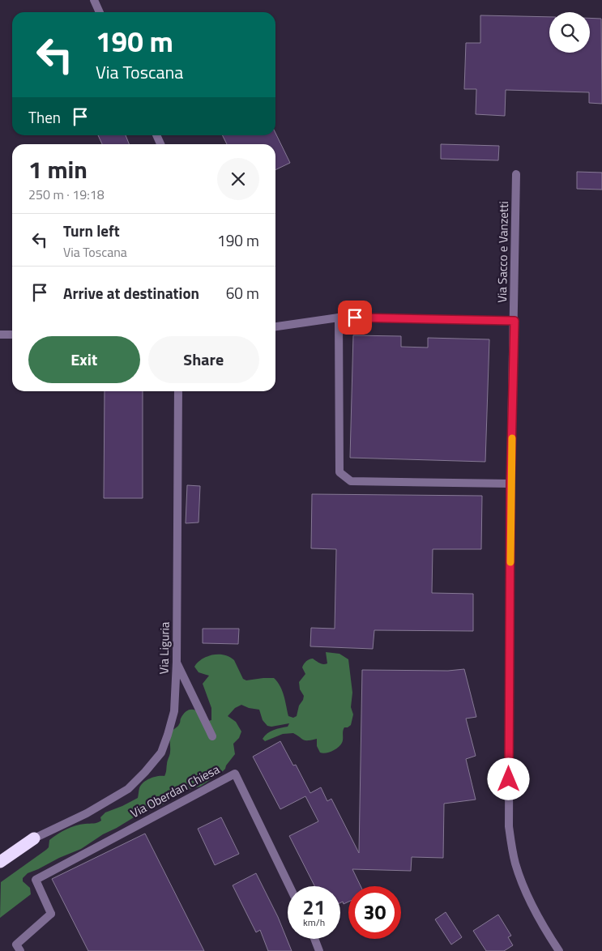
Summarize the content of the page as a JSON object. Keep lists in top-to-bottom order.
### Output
{
  "streets": {
    "street": ["Via Sacco e Vanzetti", "Via Liguria", "Via Oberdan Chiesa"]
  },
  "page": {
    "turn": ["190 m", "Via Toscana"],
    "then": "Then",
    "heading": ["1 min", "250 m · 19:18"],
    "list": [
      {
        "name": "Turn left",
        "note": "Via Toscana",
        "value": "190 m"
      },
      {
        "name": "Arrive at destination",
        "value": "60 m"
      }
    ],
    "buttons": ["Exit", "Share"],
    "speed": "21 km/h",
    "limit": "30"
  }
}
